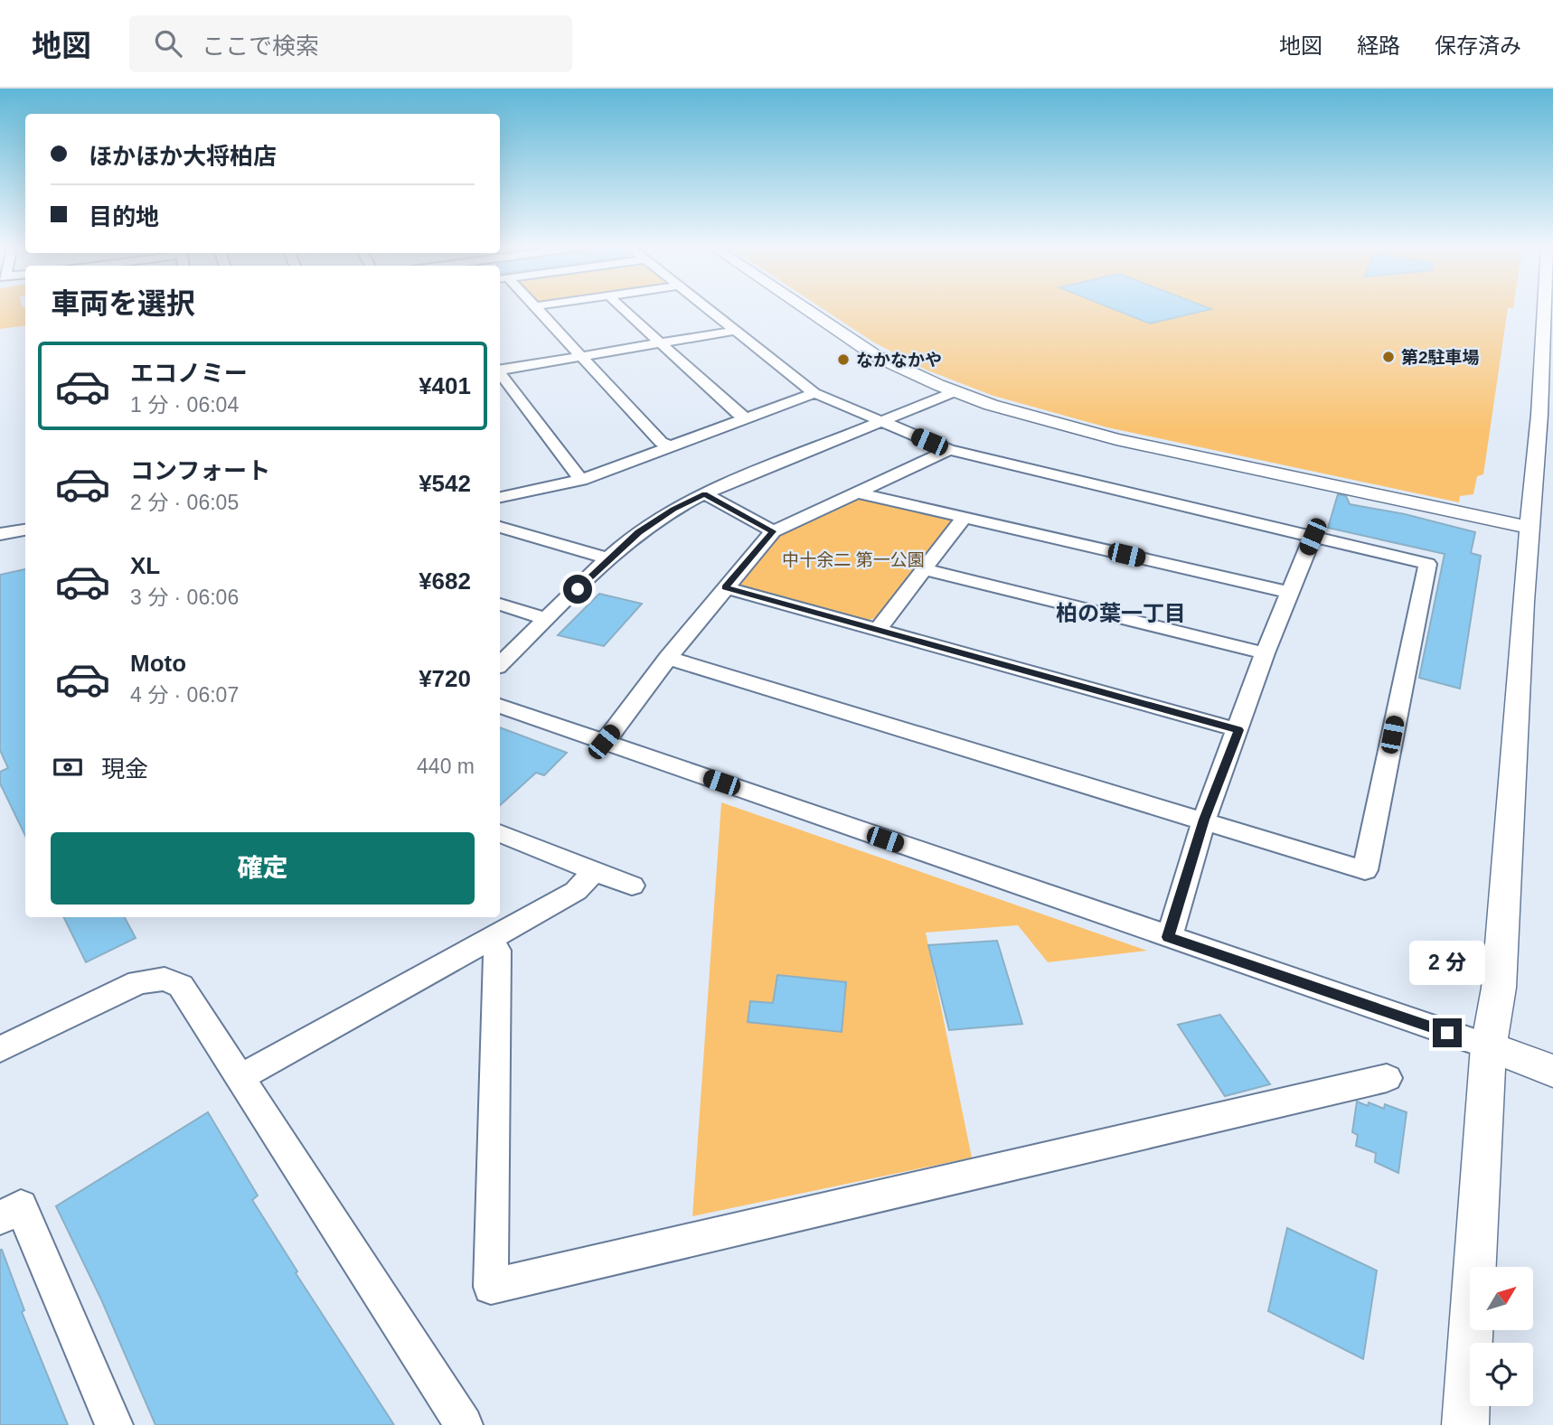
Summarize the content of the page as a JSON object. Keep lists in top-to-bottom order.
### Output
{
  "districts": ["柏の葉一丁目"],
  "parks": ["中十余二 第一公園"],
  "places": ["第2駐車場", "なかなかや"],
  "north": "top right",
  "page": {
    "header": "地図",
    "search": "ここで検索",
    "nav": ["地図", "経路", "保存済み"],
    "banner": ["ほかほか大将柏店", "目的地"],
    "heading": "車両を選択",
    "list": [
      {
        "name": "エコノミー",
        "note": "1 分 · 06:04",
        "value": "¥401"
      },
      {
        "name": "コンフォート",
        "note": "2 分 · 06:05",
        "value": "¥542"
      },
      {
        "name": "XL",
        "note": "3 分 · 06:06",
        "value": "¥682"
      },
      {
        "name": "Moto",
        "note": "4 分 · 06:07",
        "value": "¥720"
      }
    ],
    "pay": ["現金", "440 m"],
    "buttons": "確定",
    "bubble": "2 分"
  }
}
